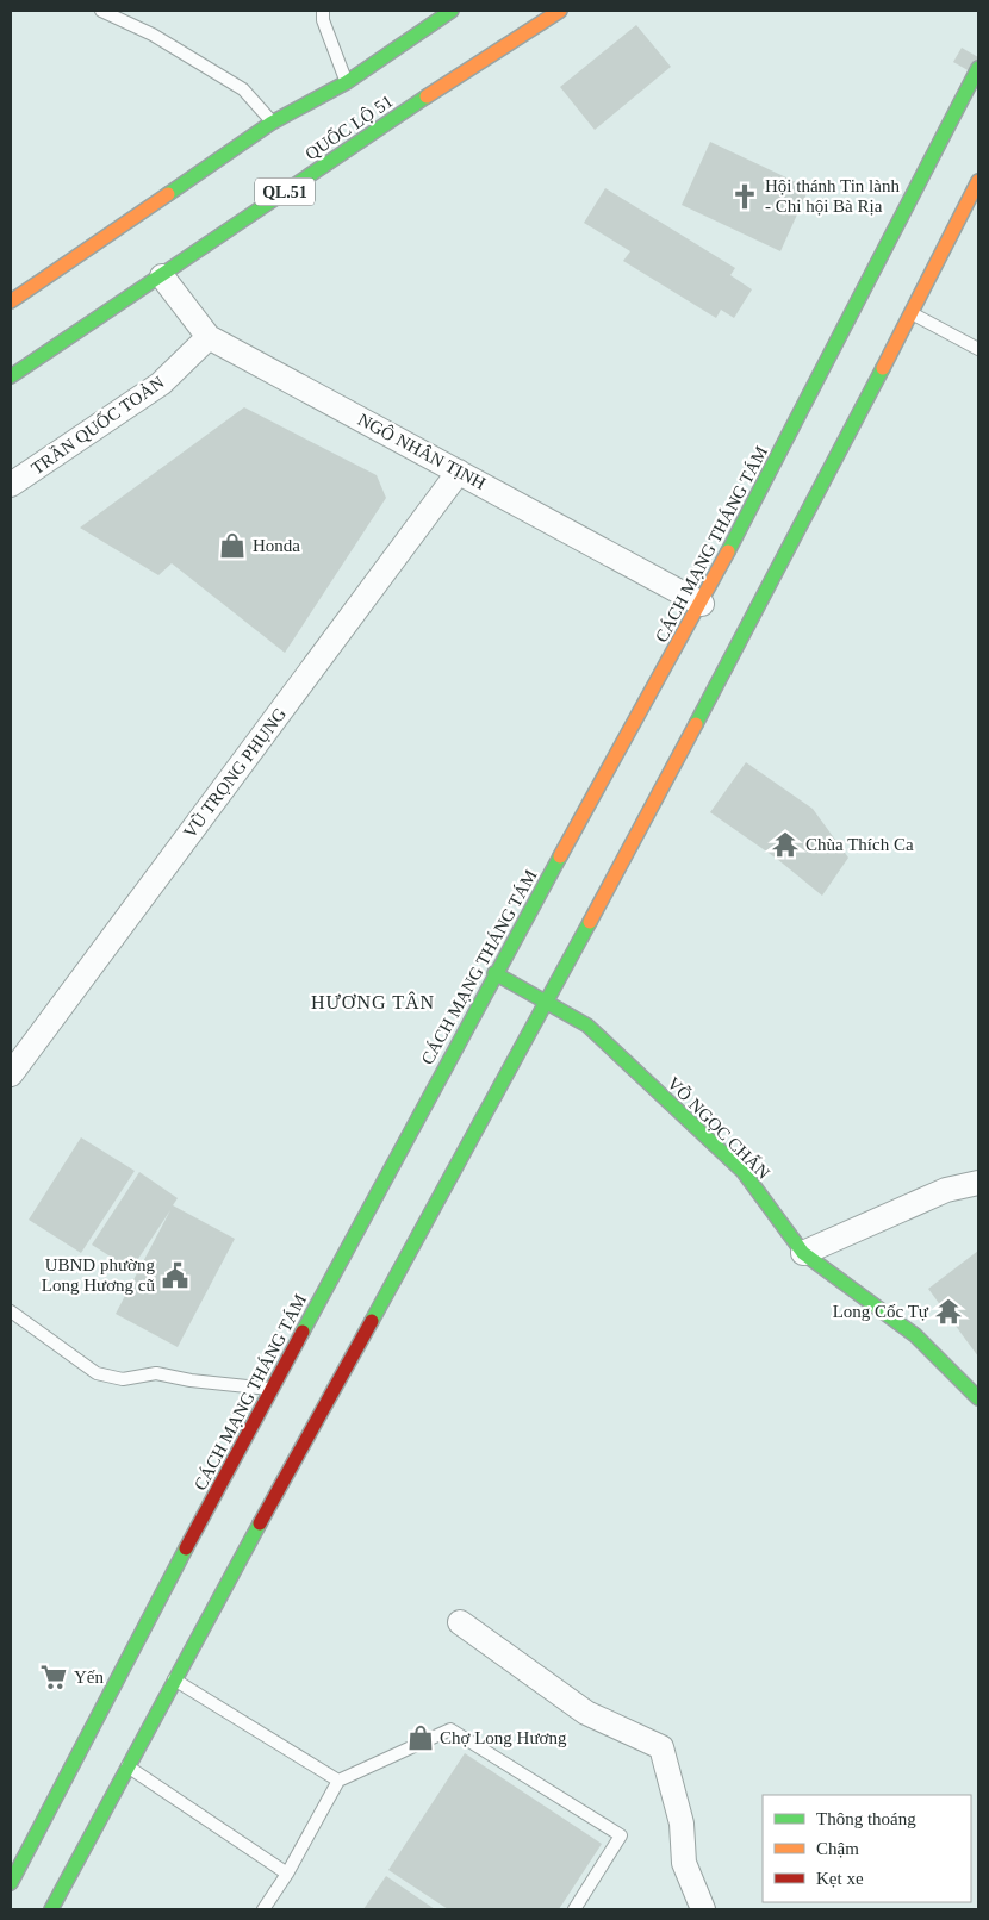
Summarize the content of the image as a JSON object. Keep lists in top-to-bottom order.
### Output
{
  "streets": {
    "main road": [
      "QUỐC LỘ 51",
      "QL.51",
      "CÁCH MẠNG THÁNG TÁM",
      "VÕ NGỌC CHẤN"
    ],
    "street": ["TRẦN QUỐC TOẢN", "NGÔ NHÂN TỊNH", "VŨ TRỌNG PHỤNG"]
  },
  "crossings": [
    ["QUỐC LỘ 51", "NGÔ NHÂN TỊNH"],
    ["TRẦN QUỐC TOẢN", "NGÔ NHÂN TỊNH"],
    ["NGÔ NHÂN TỊNH", "CÁCH MẠNG THÁNG TÁM"],
    ["NGÔ NHÂN TỊNH", "VŨ TRỌNG PHỤNG"],
    ["CÁCH MẠNG THÁNG TÁM", "VÕ NGỌC CHẤN"]
  ],
  "districts": ["HƯƠNG TÂN"],
  "places": {
    "church": ["Hội thánh Tin lành - Chi hội Bà Rịa"],
    "shop": ["Honda", "Chợ Long Hương"],
    "temple": ["Chùa Thích Ca", "Long Cốc Tự"],
    "public building": ["UBND phường Long Hương cũ"],
    "supermarket": ["Yến"]
  },
  "legend": ["Thông thoáng", "Chậm", "Kẹt xe"]
}
